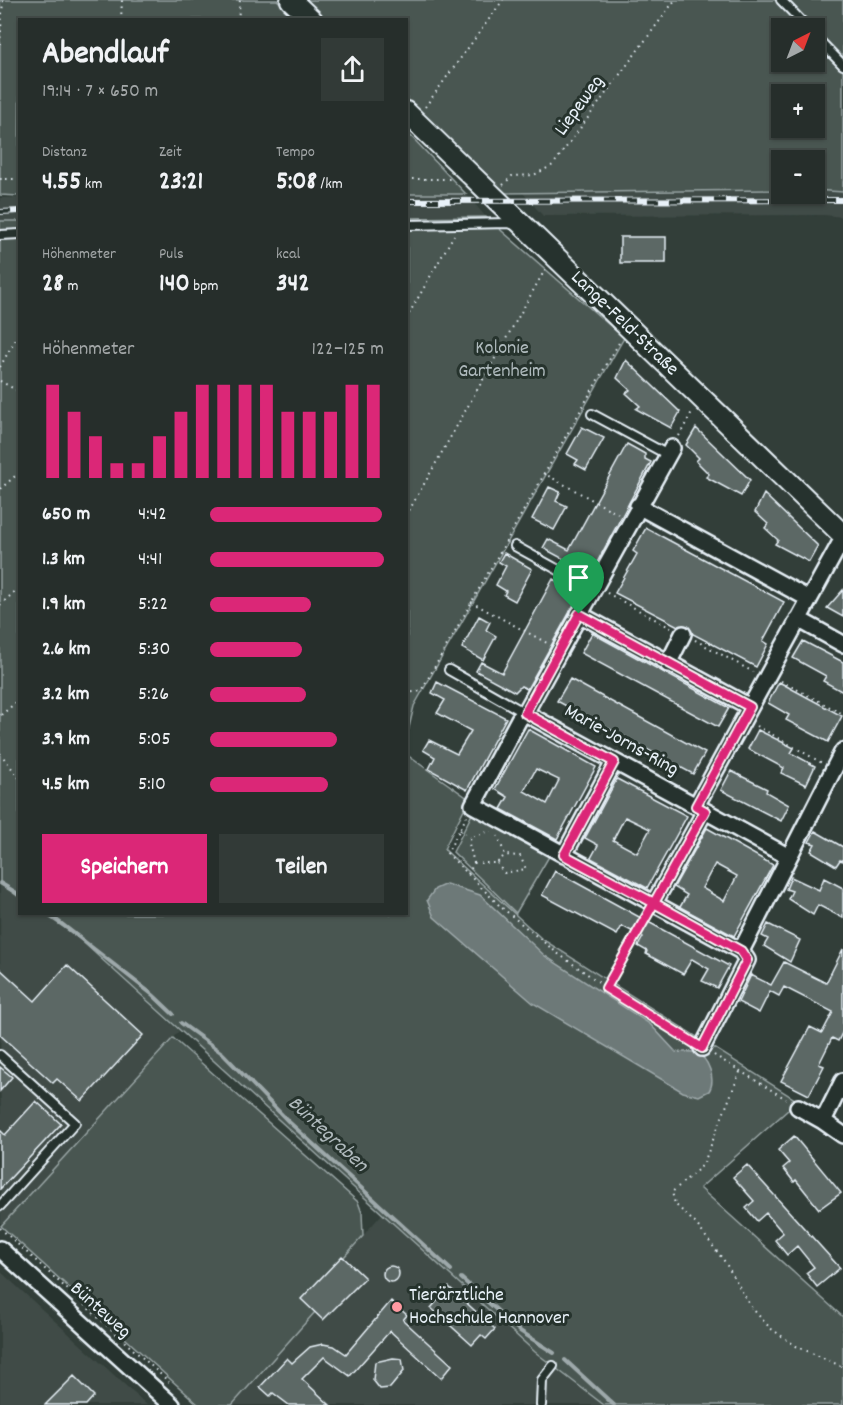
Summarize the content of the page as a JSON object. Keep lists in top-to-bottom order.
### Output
{
  "streets": {
    "street": ["Lange-Feld-Straße", "Marie-Jorns-Ring", "Bünteweg"],
    "path": ["Liepeweg"]
  },
  "crossings": [
    ["Liepeweg", "Lange-Feld-Straße"]
  ],
  "water": ["Büntegraben"],
  "parks": ["Kolonie Gartenheim"],
  "places": ["Tierärztliche Hochschule Hannover"],
  "north": "top right",
  "page": {
    "map_buttons": ["+", "−"],
    "heading": ["Abendlauf", "19:14 · 7 × 650 m"],
    "stats": [
      ["Distanz", "4.55 km"],
      ["Zeit", "23:21"],
      ["Tempo", "5:08 /km"],
      ["Höhenmeter", "28 m"],
      ["Puls", "140 bpm"],
      ["kcal", "342"]
    ],
    "chart": ["Höhenmeter", "122–125 m"],
    "list": [
      {
        "name": "650 m",
        "note": "4:42"
      },
      {
        "name": "1.3 km",
        "note": "4:41"
      },
      {
        "name": "1.9 km",
        "note": "5:22"
      },
      {
        "name": "2.6 km",
        "note": "5:30"
      },
      {
        "name": "3.2 km",
        "note": "5:26"
      },
      {
        "name": "3.9 km",
        "note": "5:05"
      },
      {
        "name": "4.5 km",
        "note": "5:10"
      }
    ],
    "buttons": ["Speichern", "Teilen"]
  }
}
